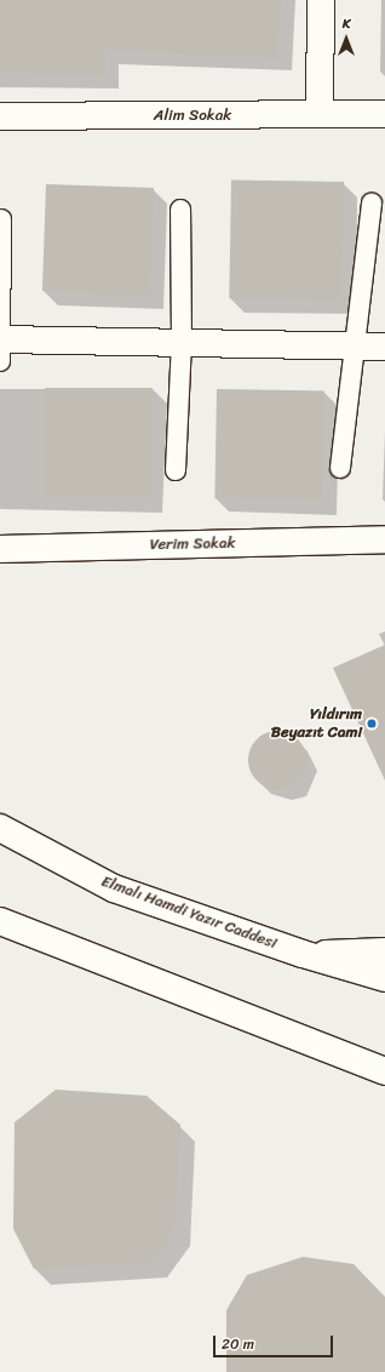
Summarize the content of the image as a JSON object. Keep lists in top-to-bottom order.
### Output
{
  "streets": {
    "street": ["Alim Sokak", "Verim Sokak", "Elmalı Hamdi Yazır Caddesi"]
  },
  "places": ["Yıldırım Beyazıt Cami"],
  "scale_bar": "20 m",
  "north": "top"
}
